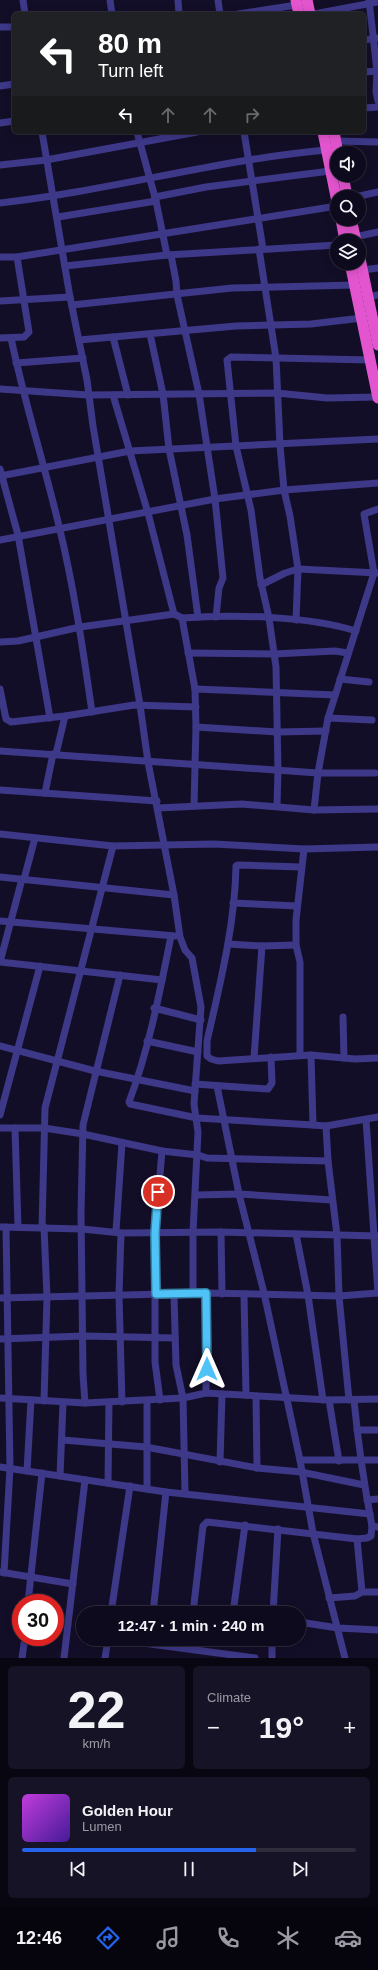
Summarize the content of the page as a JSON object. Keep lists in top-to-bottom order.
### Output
{
  "page": {
    "turn": ["80 m", "Turn left"],
    "limit": "30",
    "trip": "12:47 · 1 min · 240 m",
    "tile": [
      ["22", "km/h"],
      "Climate"
    ],
    "heat": ["−", "19°", "+"],
    "song": ["Golden Hour", "Lumen"],
    "tabs": "12:46"
  }
}
